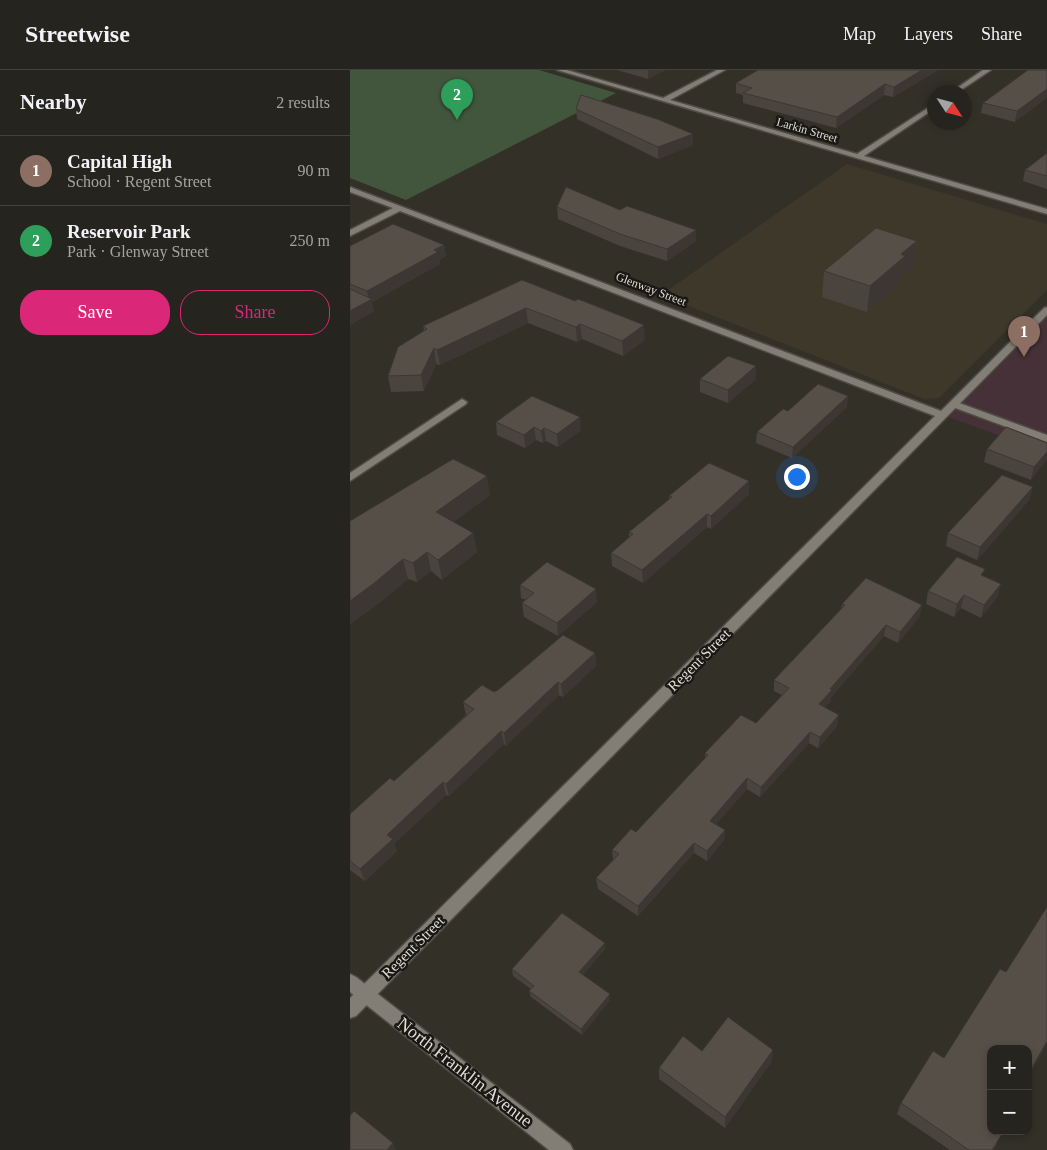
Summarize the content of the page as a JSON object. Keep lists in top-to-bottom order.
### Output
{
  "streets": {
    "street": [
      "Larkin Street",
      "Glenway Street",
      "Regent Street",
      "North Franklin Avenue"
    ]
  },
  "crossings": [
    ["Glenway Street", "Regent Street"],
    ["Regent Street", "North Franklin Avenue"]
  ],
  "north": "bottom right",
  "page": {
    "header": "Streetwise",
    "nav": ["Map", "Layers", "Share"],
    "heading": ["Nearby", "2 results"],
    "pins": ["2", "1"],
    "list": [
      {
        "mark": "1",
        "name": "Capital High",
        "note": "School · Regent Street",
        "value": "90 m"
      },
      {
        "mark": "2",
        "name": "Reservoir Park",
        "note": "Park · Glenway Street",
        "value": "250 m"
      }
    ],
    "buttons": ["Save", "Share"],
    "map_buttons": ["+", "−"]
  }
}
